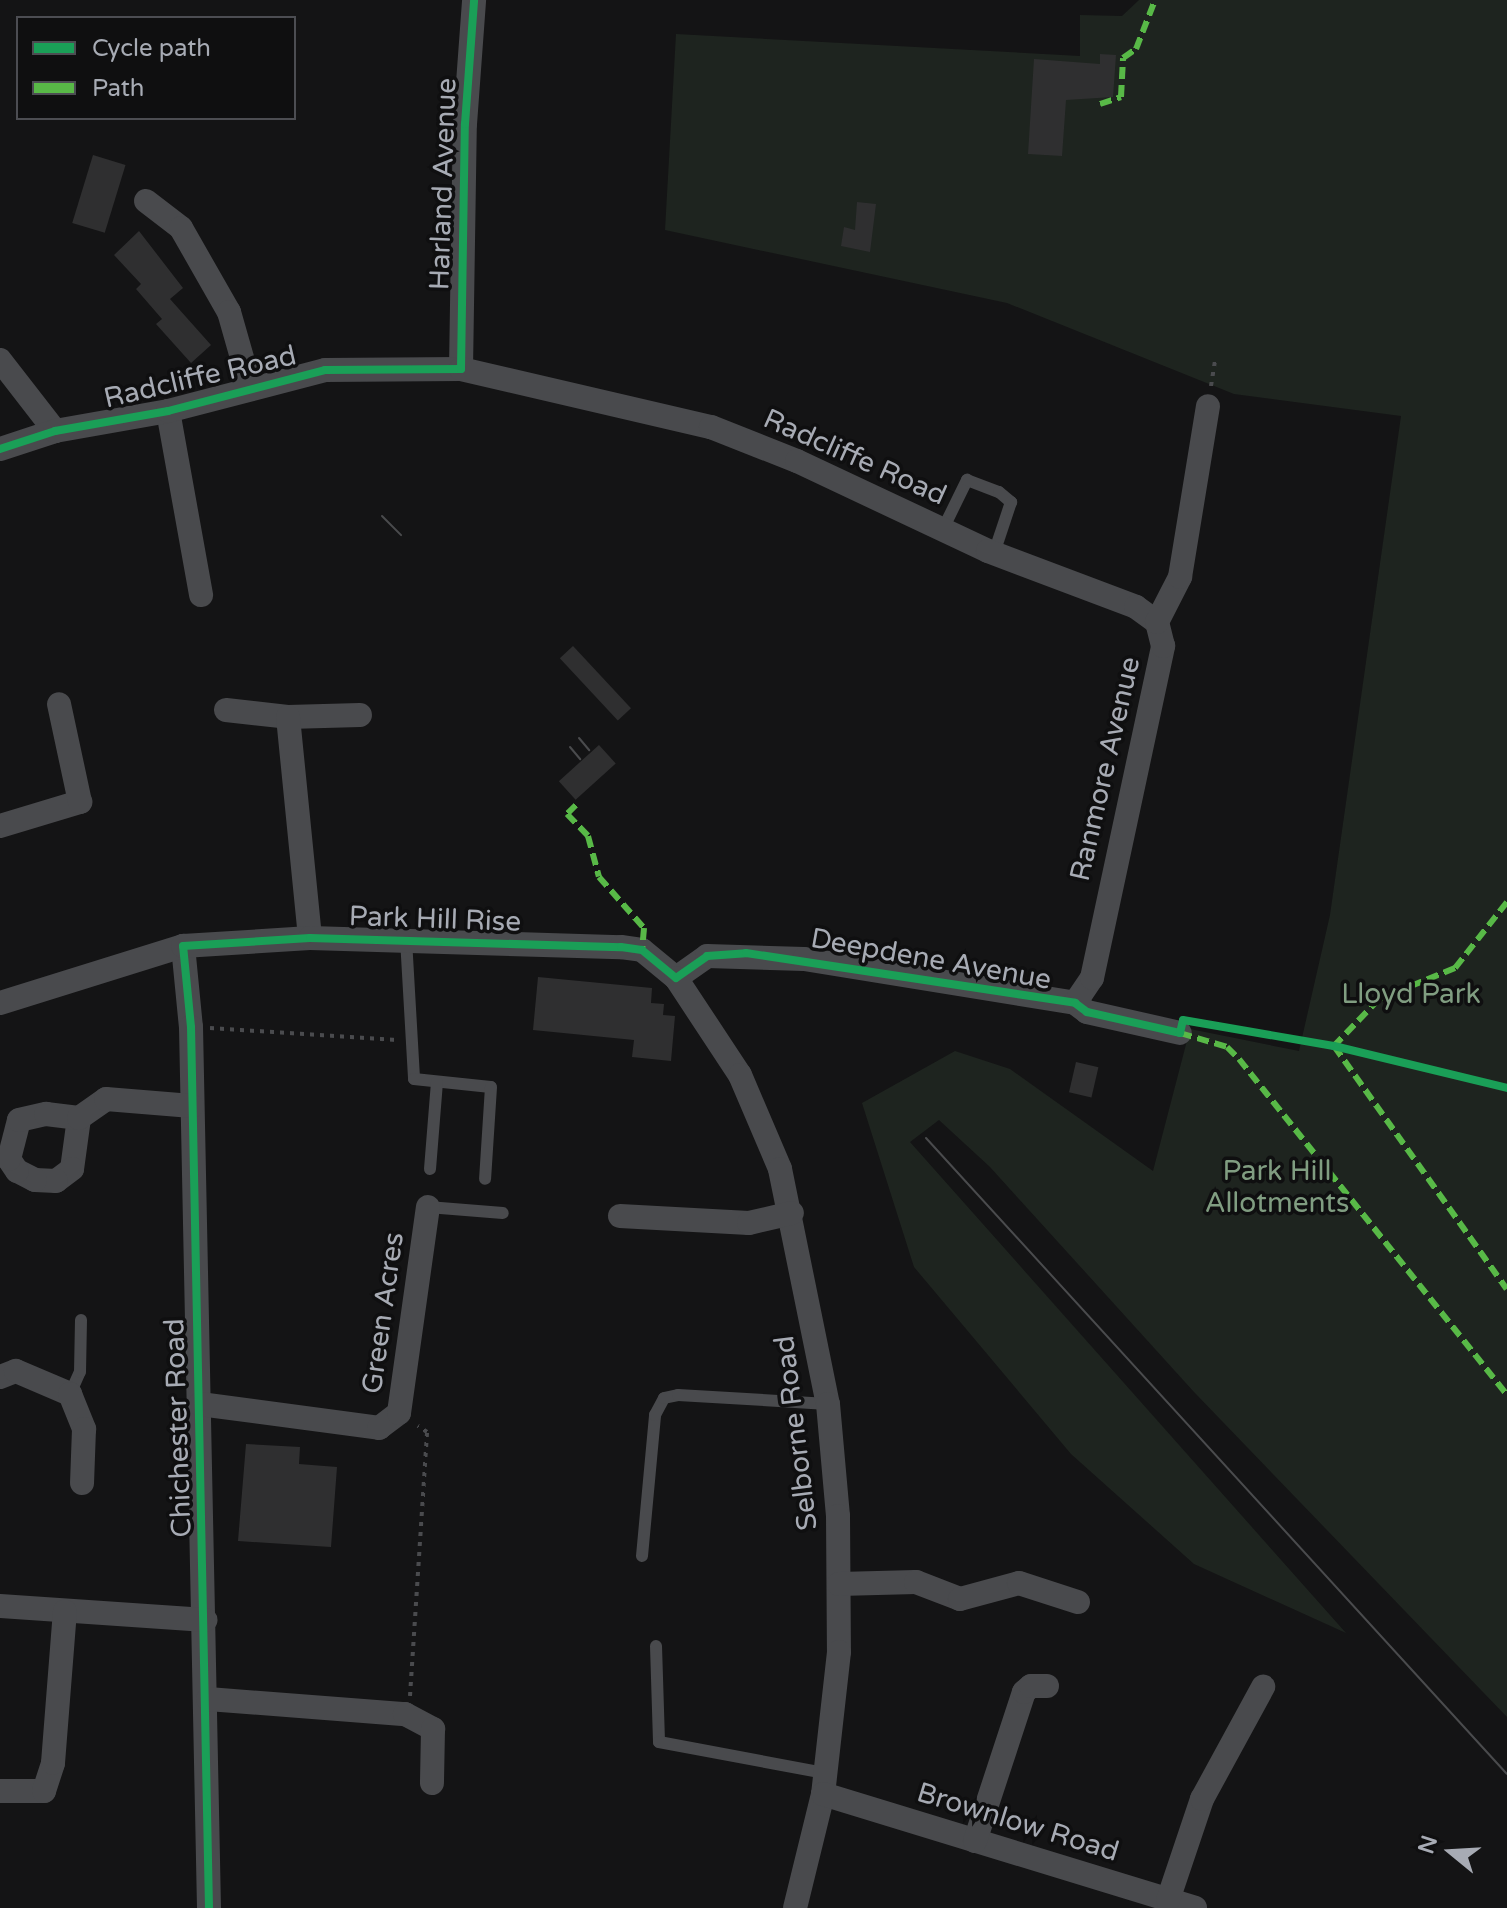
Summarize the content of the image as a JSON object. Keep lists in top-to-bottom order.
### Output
{
  "streets": {
    "street": [
      "Harland Avenue",
      "Radcliffe Road",
      "Ranmore Avenue",
      "Park Hill Rise",
      "Deepdene Avenue",
      "Green Acres",
      "Chichester Road",
      "Selborne Road",
      "Brownlow Road"
    ]
  },
  "crossings": [
    ["Harland Avenue", "Radcliffe Road"],
    ["Radcliffe Road", "Ranmore Avenue"],
    ["Ranmore Avenue", "Deepdene Avenue"],
    ["Park Hill Rise", "Deepdene Avenue"],
    ["Park Hill Rise", "Chichester Road"],
    ["Park Hill Rise", "Selborne Road"],
    ["Deepdene Avenue", "Selborne Road"],
    ["Green Acres", "Chichester Road"],
    ["Selborne Road", "Brownlow Road"]
  ],
  "parks": ["Lloyd Park", "Park Hill Allotments"],
  "legend": ["Cycle path", "Path"],
  "north": "left"
}
